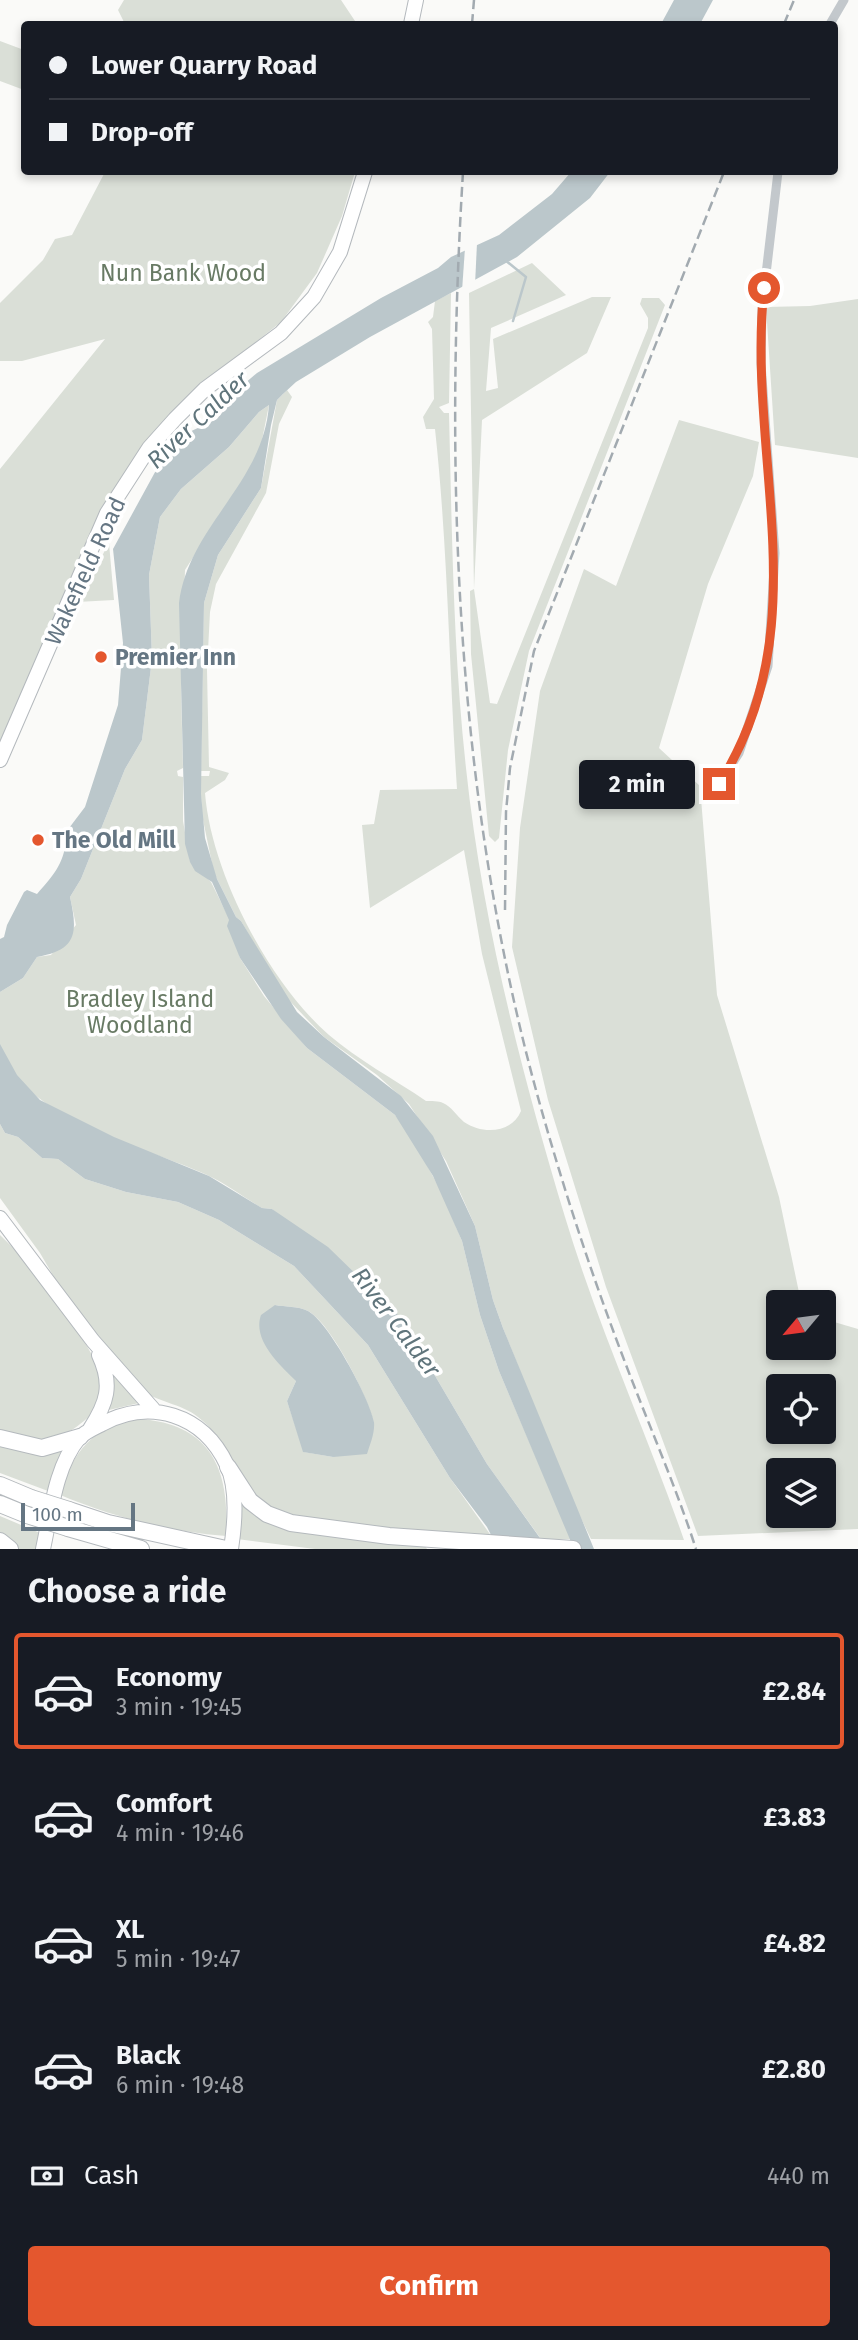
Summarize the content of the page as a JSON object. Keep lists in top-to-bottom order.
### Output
{
  "streets": {
    "highway": ["Wakefield Road"]
  },
  "water": ["River Calder"],
  "parks": ["Nun Bank Wood", "Bradley Island Woodland"],
  "places": ["Premier Inn", "The Old Mill"],
  "scale_bar": "100 m",
  "north": "bottom left",
  "page": {
    "banner": ["Lower Quarry Road", "Drop-off"],
    "bubble": "2 min",
    "scale": "100 m",
    "heading": "Choose a ride",
    "list": [
      {
        "name": "Economy",
        "note": "3 min · 19:45",
        "value": "£2.84"
      },
      {
        "name": "Comfort",
        "note": "4 min · 19:46",
        "value": "£3.83"
      },
      {
        "name": "XL",
        "note": "5 min · 19:47",
        "value": "£4.82"
      },
      {
        "name": "Black",
        "note": "6 min · 19:48",
        "value": "£2.80"
      }
    ],
    "pay": ["Cash", "440 m"],
    "buttons": "Confirm"
  }
}
